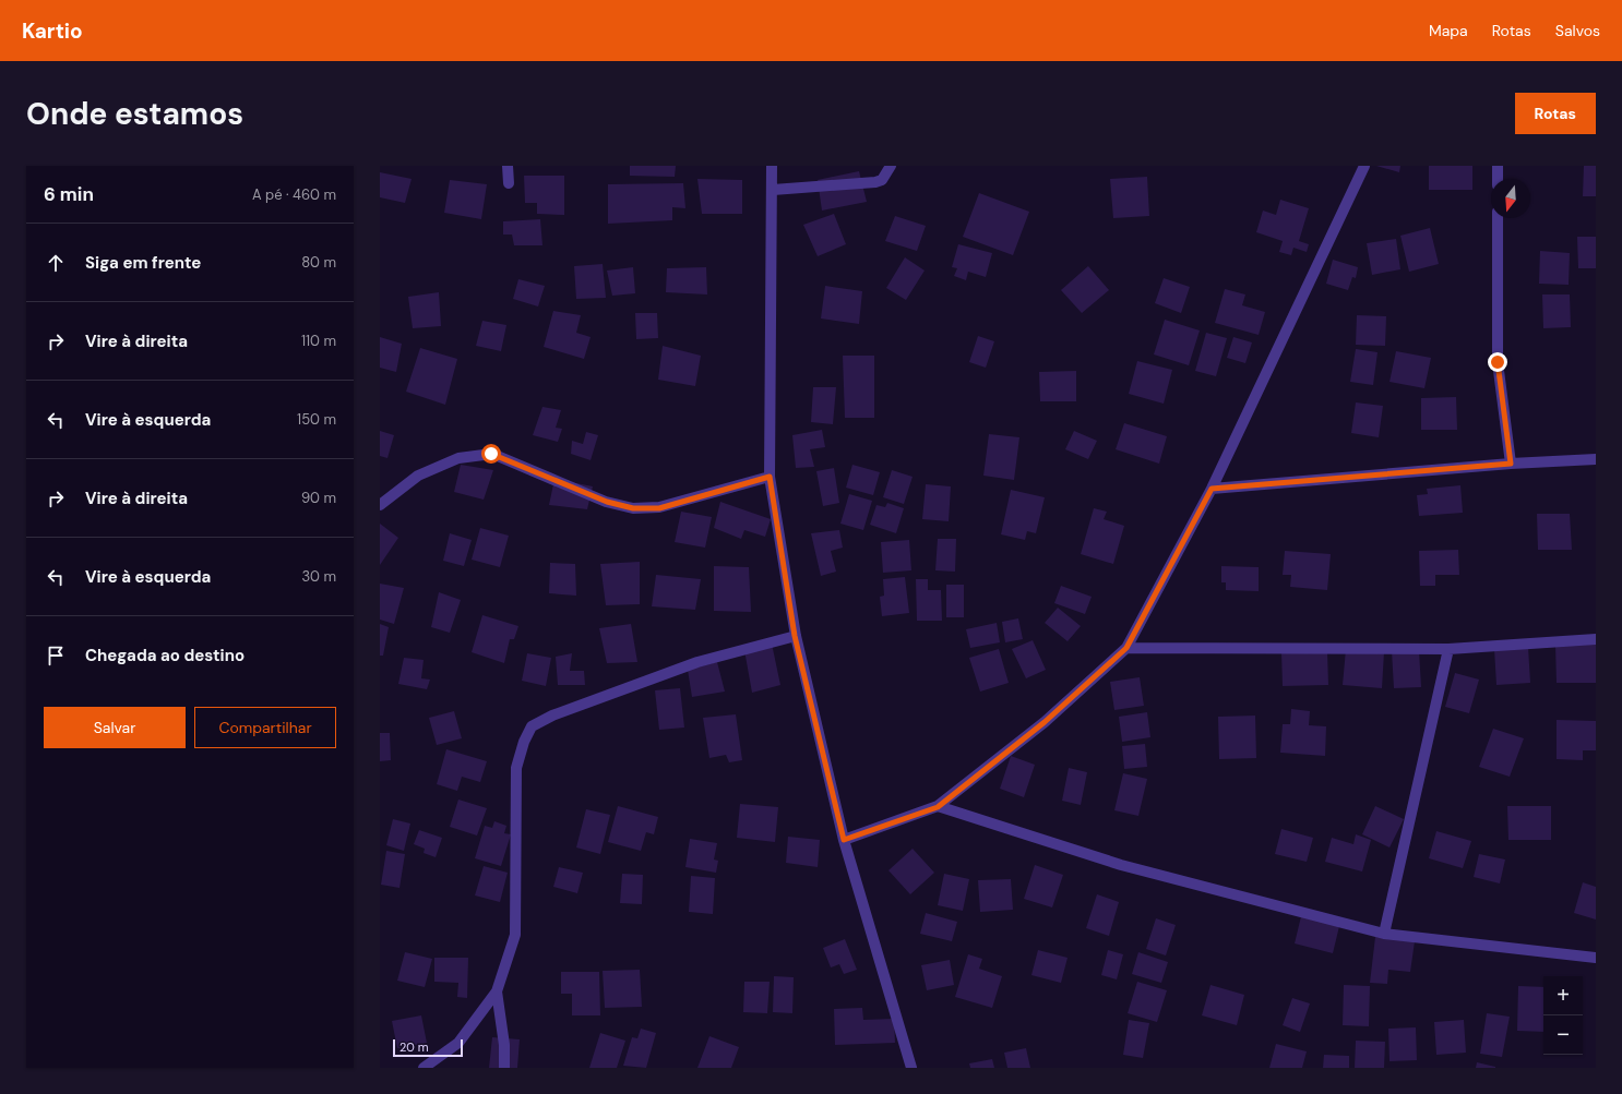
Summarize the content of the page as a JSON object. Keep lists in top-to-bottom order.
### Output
{
  "scale_bar": "20 m",
  "north": "bottom",
  "page": {
    "header": "Kartio",
    "nav": ["Mapa", "Rotas", "Salvos"],
    "buttons": [
      "Rotas",
      ["Salvar", "Compartilhar"]
    ],
    "title": "Onde estamos",
    "heading": ["6 min", "A pé · 460 m"],
    "list": [
      ["Siga em frente", "80 m"],
      ["Vire à direita", "110 m"],
      ["Vire à esquerda", "150 m"],
      ["Vire à direita", "90 m"],
      ["Vire à esquerda", "30 m"],
      "Chegada ao destino"
    ],
    "map_buttons": ["+", "−"],
    "scale": "20 m"
  }
}
